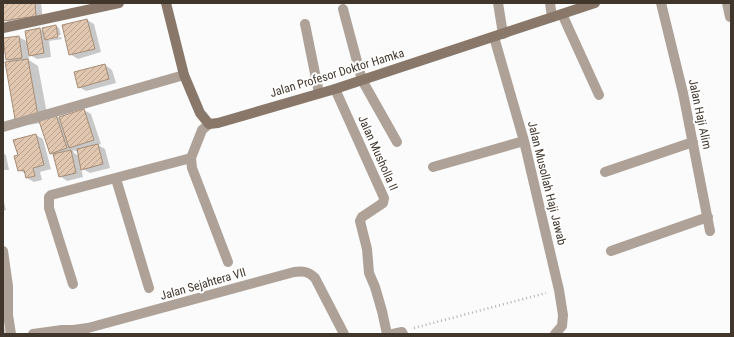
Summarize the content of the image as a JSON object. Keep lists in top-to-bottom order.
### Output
{
  "streets": {
    "street": [
      "Jalan Profesor Doktor Hamka",
      "Jalan Haji Alim",
      "Jalan Musholla II",
      "Jalan Musollah Haji Jawab",
      "Jalan Sejahtera VII"
    ]
  },
  "crossings": [
    ["Jalan Profesor Doktor Hamka", "Jalan Musholla II"],
    ["Jalan Profesor Doktor Hamka", "Jalan Musollah Haji Jawab"]
  ]
}
